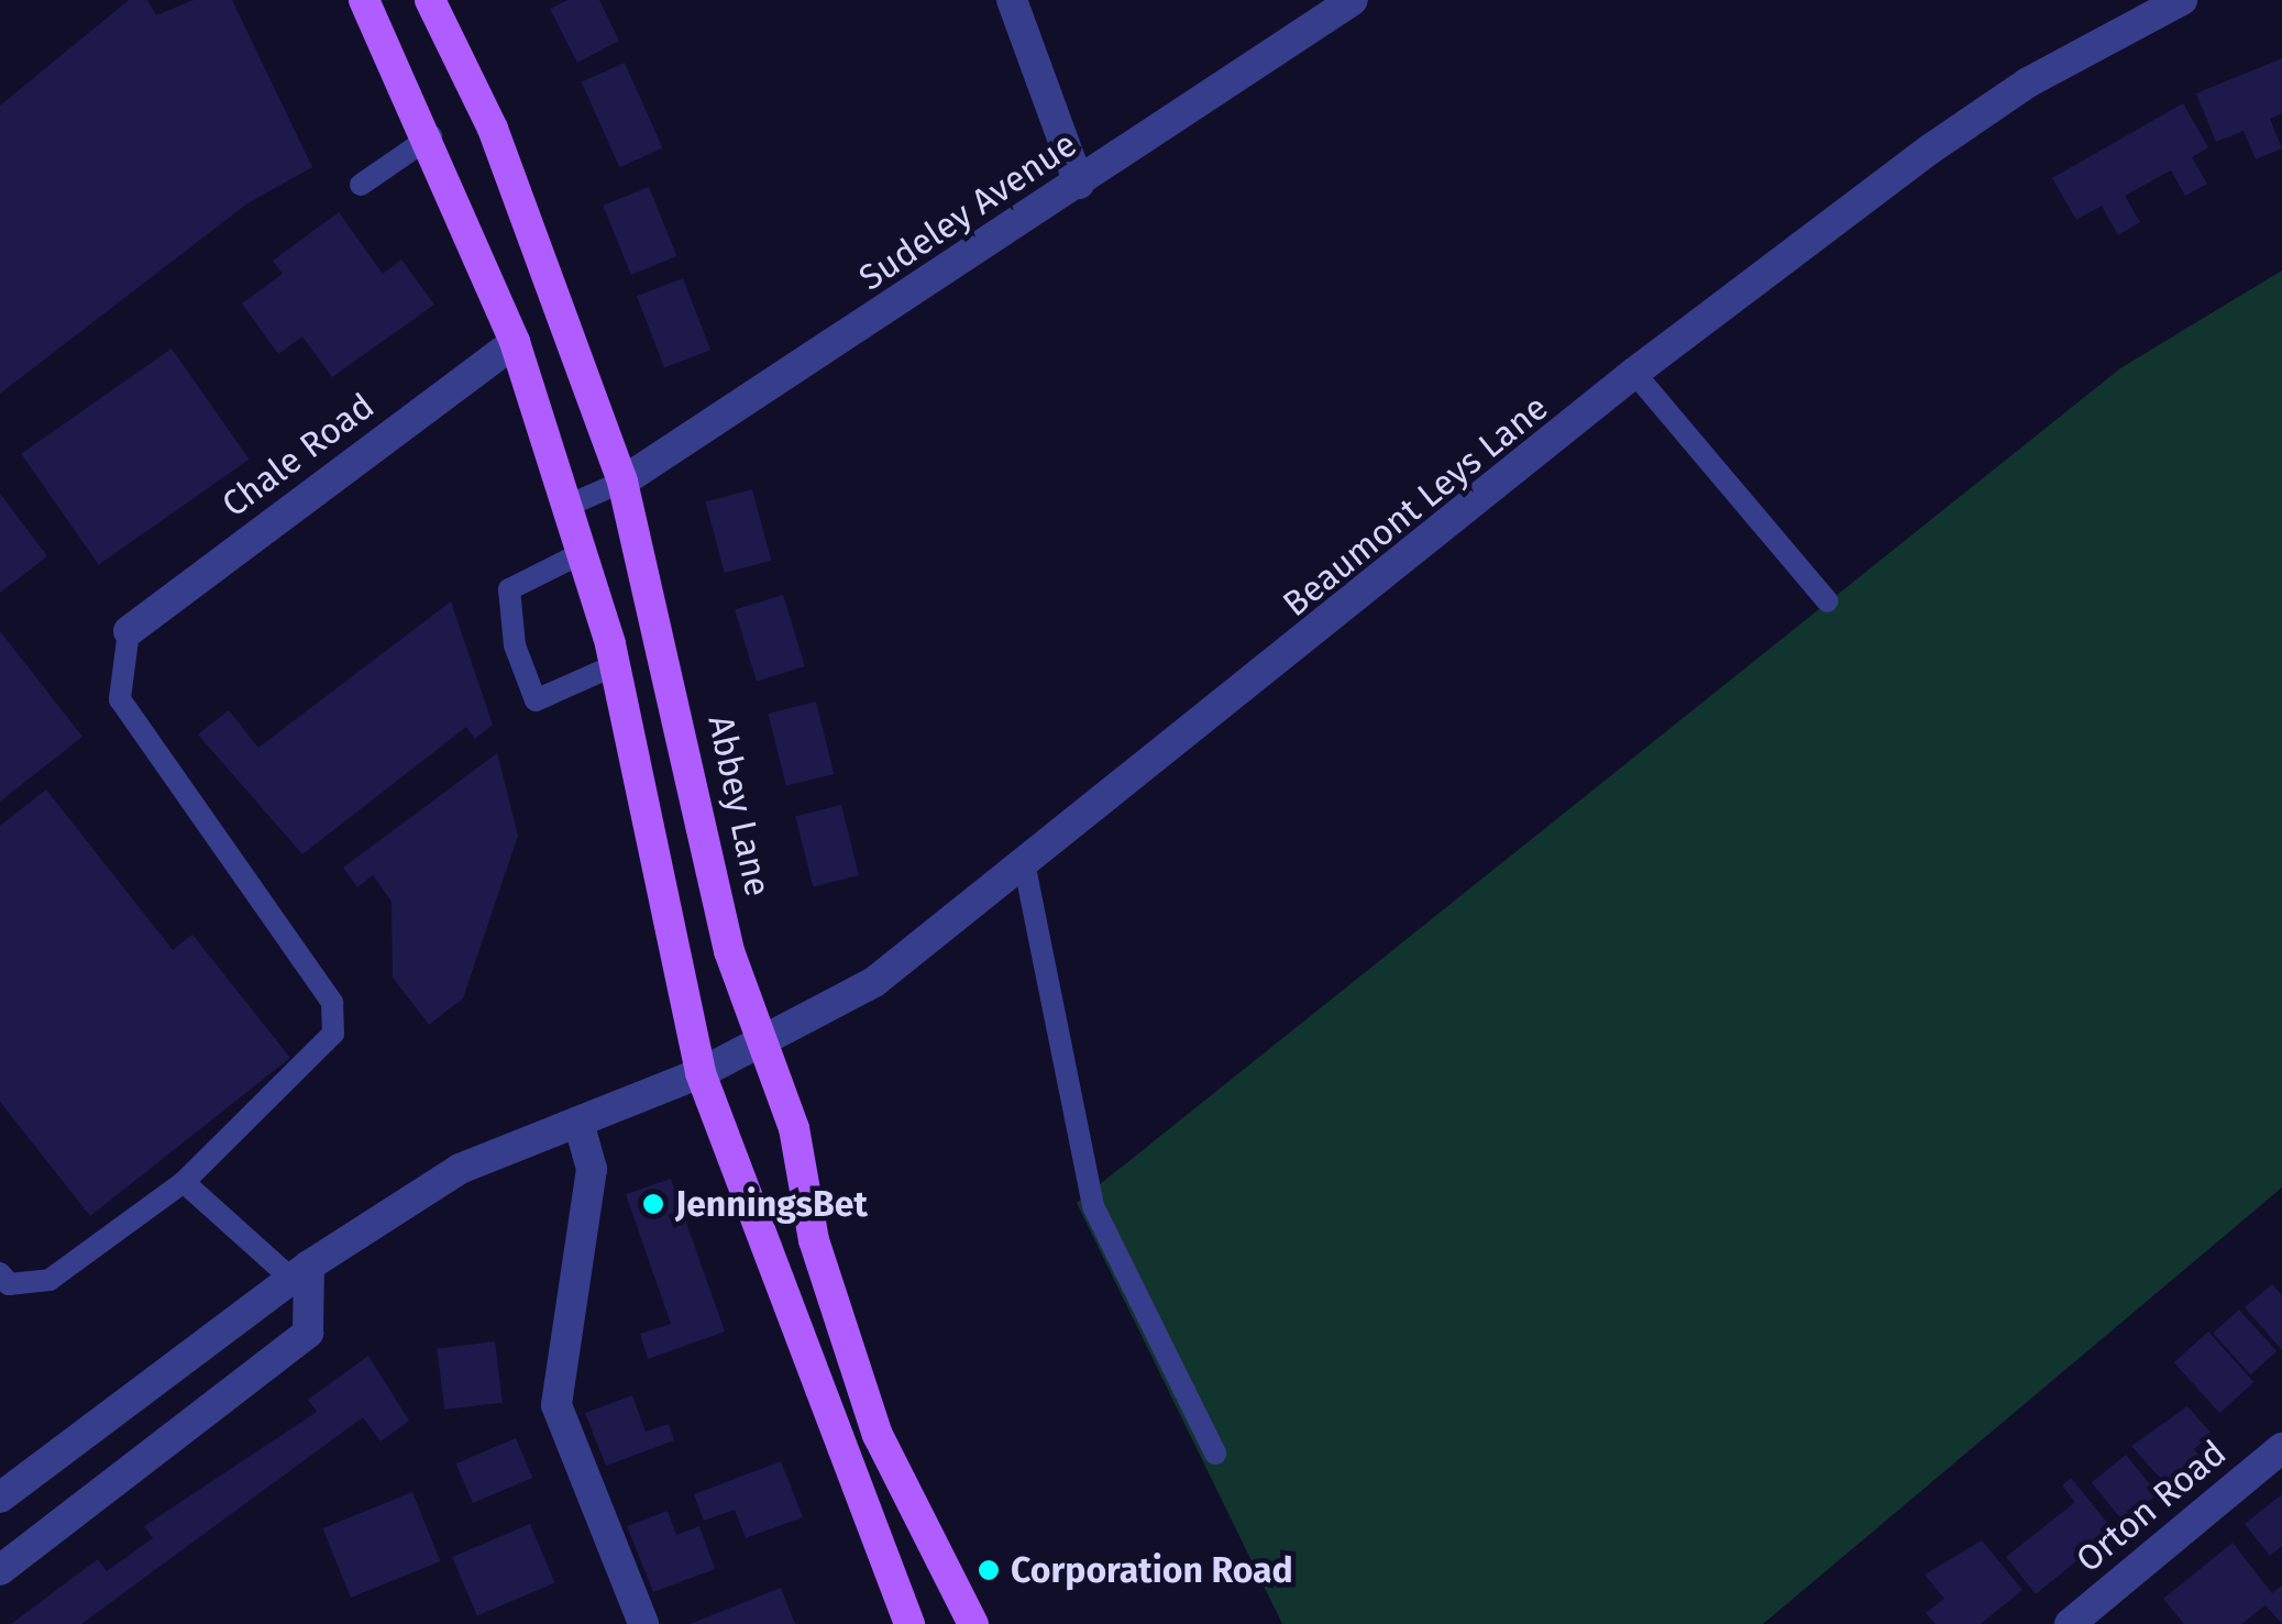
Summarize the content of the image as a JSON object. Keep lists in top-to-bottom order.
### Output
{
  "streets": {
    "main road": ["Abbey Lane"],
    "street": [
      "Sudeley Avenue",
      "Chale Road",
      "Beaumont Leys Lane",
      "Orton Road"
    ]
  },
  "crossings": [
    ["Sudeley Avenue", "Abbey Lane"],
    ["Beaumont Leys Lane", "Abbey Lane"]
  ],
  "places": ["JenningsBet", "Corporation Road"]
}
